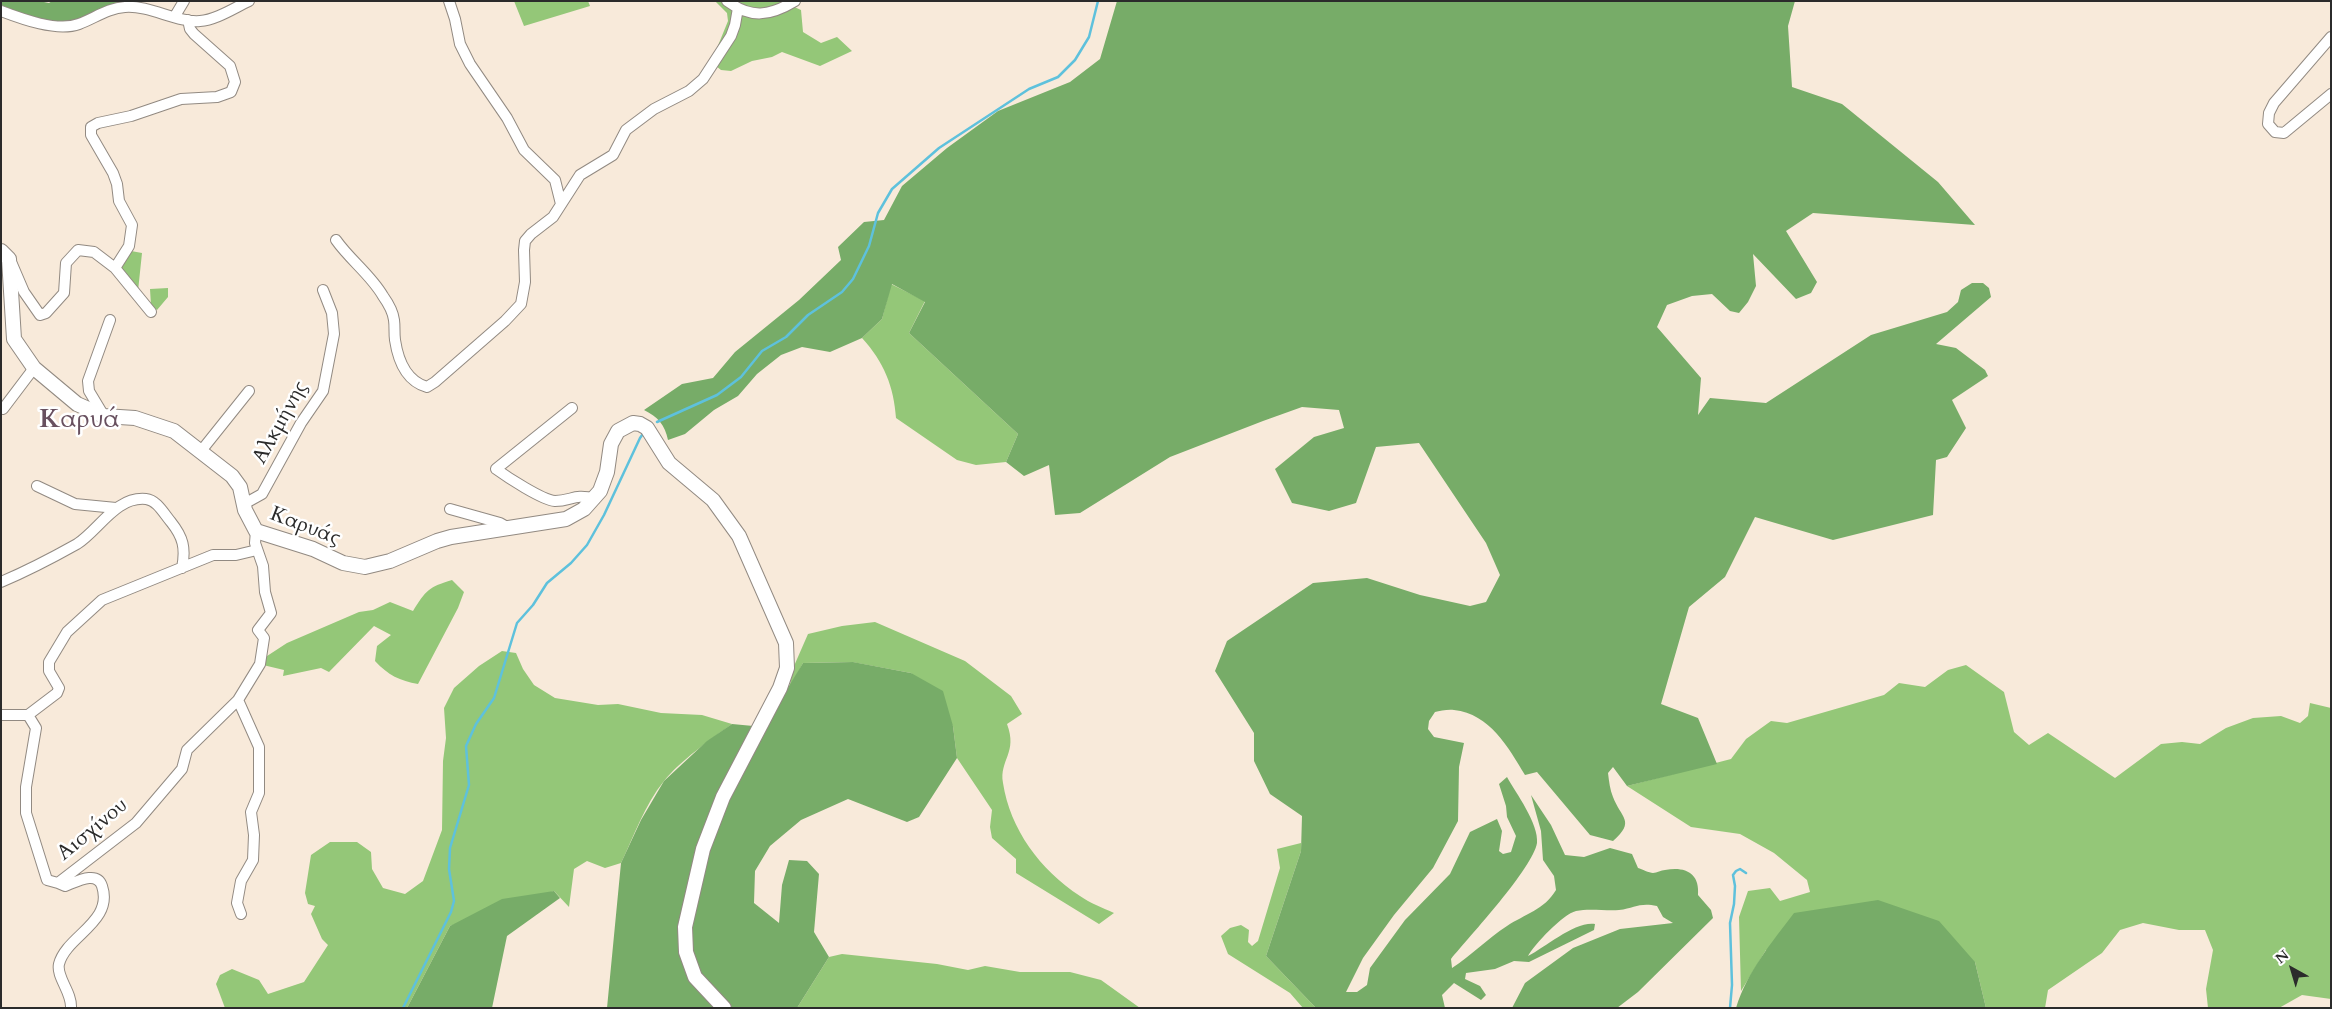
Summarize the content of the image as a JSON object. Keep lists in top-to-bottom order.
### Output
{
  "streets": {
    "street": ["Αλκμήνης", "Καρυάς", "Αισχίνου"]
  },
  "crossings": [
    ["Αλκμήνης", "Καρυάς"]
  ],
  "districts": ["Καρυά"],
  "north": "top left"
}
